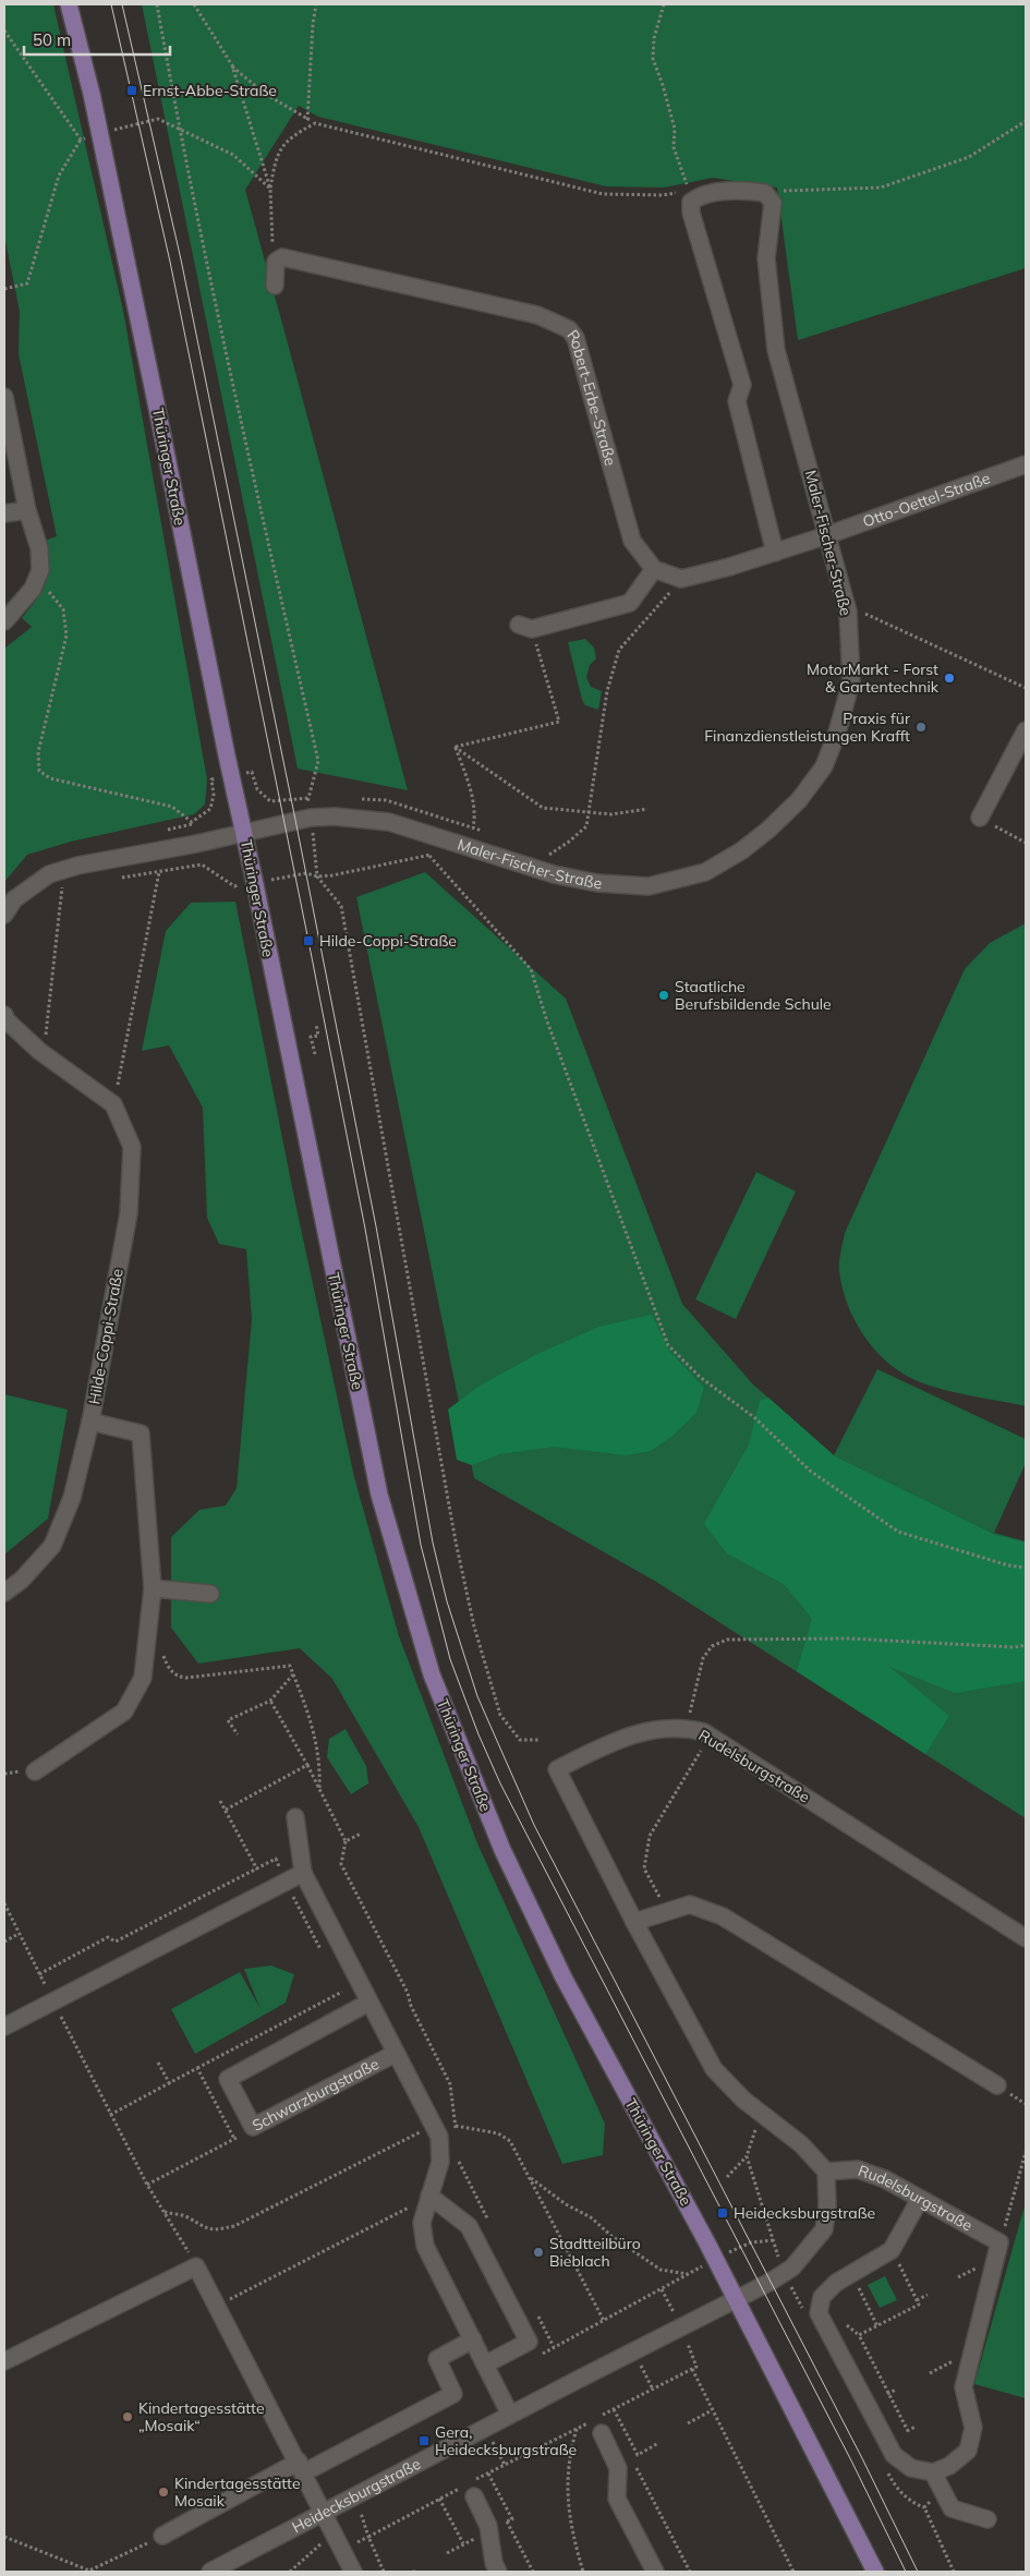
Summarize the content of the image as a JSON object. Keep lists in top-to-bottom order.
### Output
{
  "streets": {
    "main road": ["Thüringer Straße"],
    "street": [
      "Robert-Erbe-Straße",
      "Otto-Oettel-Straße",
      "Maler-Fischer-Straße",
      "Hilde-Coppi-Straße",
      "Rudelsburgstraße",
      "Schwarzburgstraße",
      "Heidecksburgstraße"
    ]
  },
  "crossings": [
    ["Thüringer Straße", "Maler-Fischer-Straße"],
    ["Thüringer Straße", "Heidecksburgstraße"],
    ["Otto-Oettel-Straße", "Maler-Fischer-Straße"],
    ["Schwarzburgstraße", "Heidecksburgstraße"]
  ],
  "places": {
    "transit": [
      "Ernst-Abbe-Straße",
      "Hilde-Coppi-Straße",
      "Heidecksburgstraße",
      "Gera, Heidecksburgstraße"
    ],
    "other": [
      "MotorMarkt - Forst & Gartentechnik",
      "Praxis für Finanzdienstleistungen Krafft",
      "Staatliche Berufsbildende Schule",
      "Stadtteilbüro Bieblach",
      "Kindertagesstätte „Mosaik“",
      "Kindertagesstätte Mosaik"
    ]
  },
  "scale_bar": "50 m"
}
